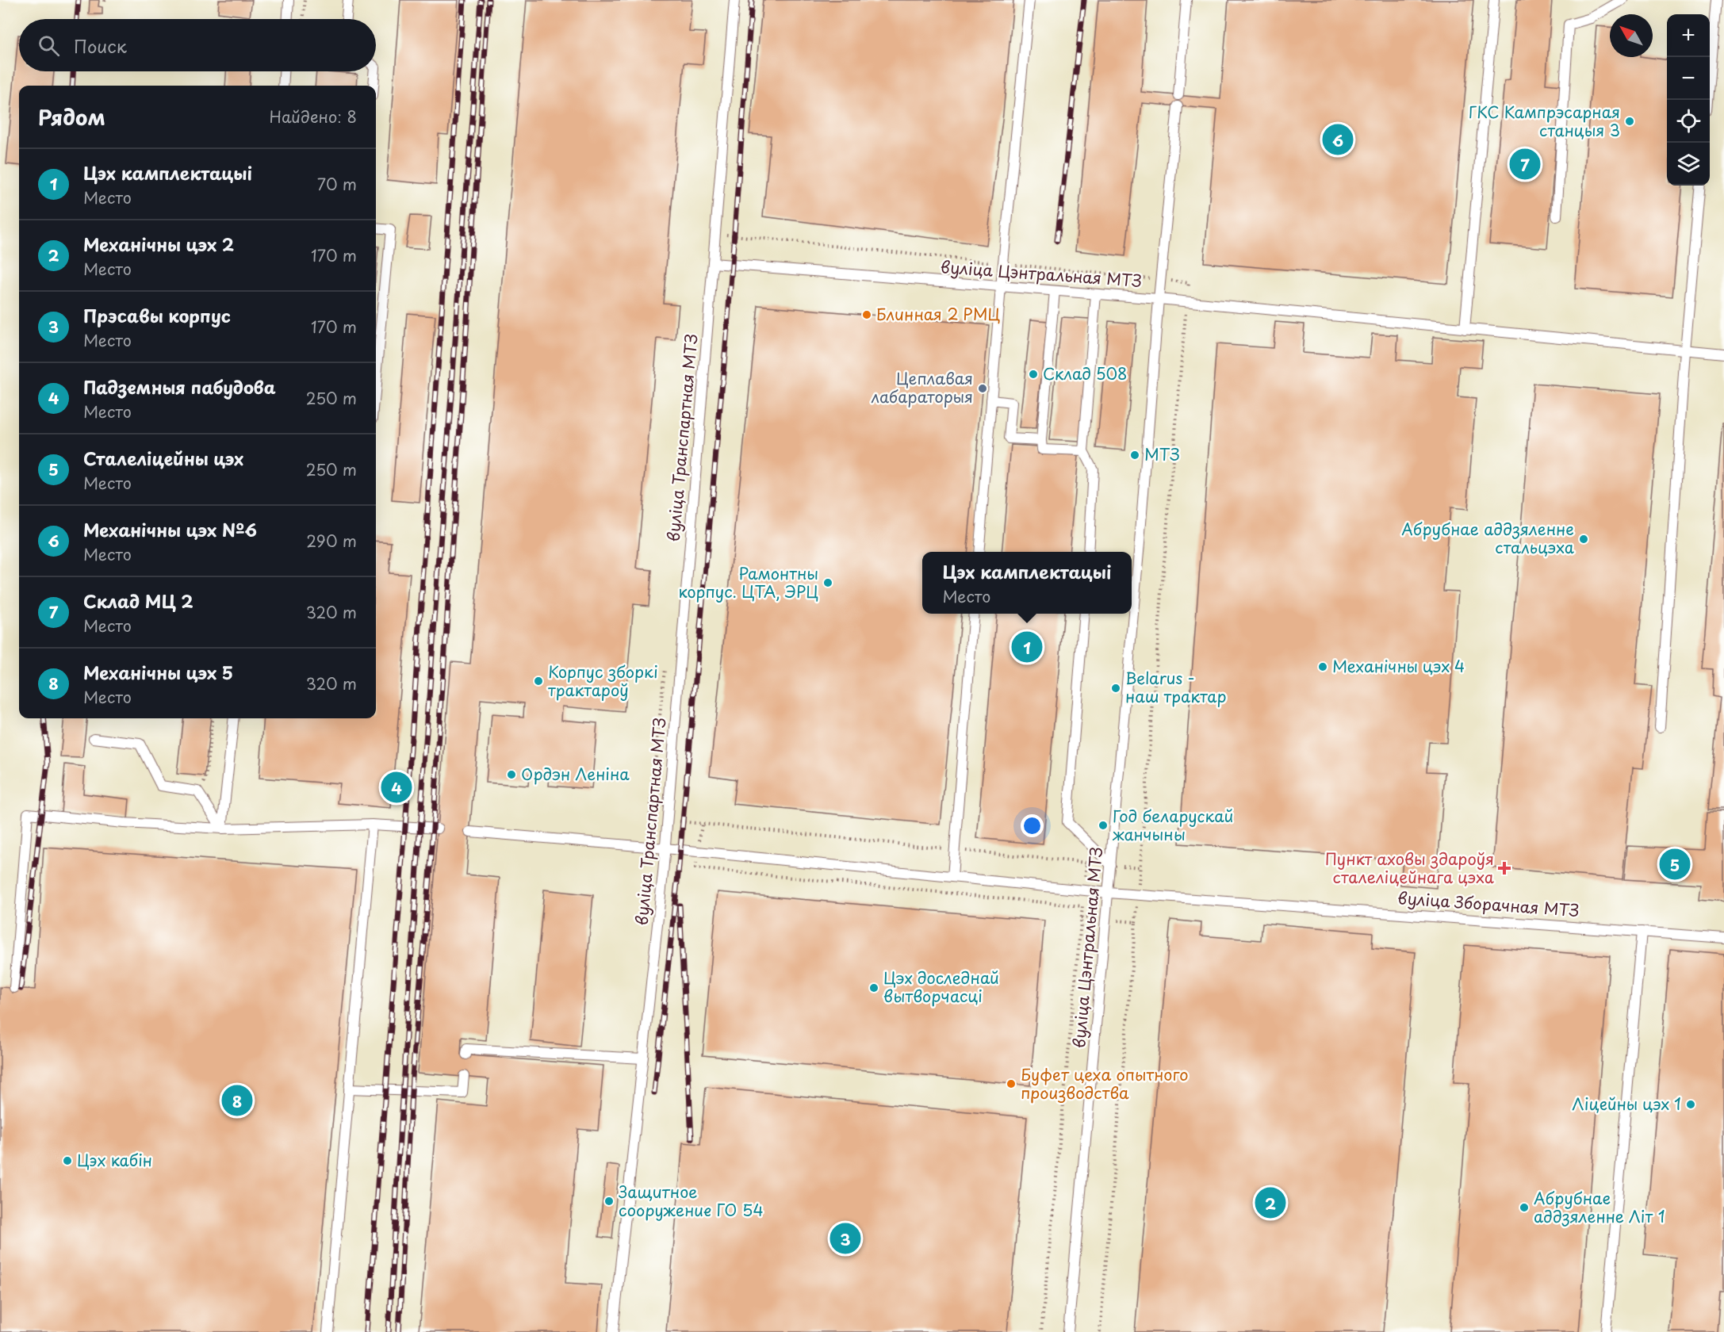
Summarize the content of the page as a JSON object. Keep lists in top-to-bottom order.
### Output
{
  "streets": {
    "lane": ["вуліца Цэнтральная МТЗ", "вуліца Транспартная МТЗ", "вуліца Зборачная МТЗ"]
  },
  "crossings": [
    ["вуліца Цэнтральная МТЗ", "вуліца Транспартная МТЗ"],
    ["вуліца Цэнтральная МТЗ", "вуліца Зборачная МТЗ"],
    ["вуліца Транспартная МТЗ", "вуліца Зборачная МТЗ"]
  ],
  "places": {
    "other": [
      "ГКС Кампрэсарная станцыя 3",
      "Блинная 2 РМЦ",
      "Склад 508",
      "Цеплавая лабараторыя",
      "МТЗ",
      "Абрубнае аддзяленне стальцэха",
      "Рамонтны корпус. ЦТА, ЭРЦ",
      "Механічны цэх 4",
      "Корпус зборкі трактароў",
      "Belarus - наш трактар",
      "Ордэн Леніна",
      "Год беларускай жанчыны",
      "Цэх доследнай вытворчасці",
      "Буфет цеха опытного производства",
      "Ліцейны цэх 1",
      "Цэх кабін",
      "Защитное сооружение ГО 54",
      "Абрубнае аддзяленне Літ 1"
    ],
    "health": ["Пункт аховы здароўя сталеліцейнага цэха"]
  },
  "north": "top left",
  "page": {
    "map_buttons": ["+", "−"],
    "search": "Поиск",
    "heading": ["Рядом", "Найдено: 8"],
    "pins": [
      "6",
      "7",
      "1",
      "4",
      "5",
      "8",
      "2",
      "3"
    ],
    "list": [
      {
        "mark": "1",
        "name": "Цэх камплектацыі",
        "note": "Место",
        "value": "70 m"
      },
      {
        "mark": "2",
        "name": "Механічны цэх 2",
        "note": "Место",
        "value": "170 m"
      },
      {
        "mark": "3",
        "name": "Прэсавы корпус",
        "note": "Место",
        "value": "170 m"
      },
      {
        "mark": "4",
        "name": "Падземныя пабудова",
        "note": "Место",
        "value": "250 m"
      },
      {
        "mark": "5",
        "name": "Сталеліцейны цэх",
        "note": "Место",
        "value": "250 m"
      },
      {
        "mark": "6",
        "name": "Механічны цэх №6",
        "note": "Место",
        "value": "290 m"
      },
      {
        "mark": "7",
        "name": "Склад МЦ 2",
        "note": "Место",
        "value": "320 m"
      },
      {
        "mark": "8",
        "name": "Механічны цэх 5",
        "note": "Место",
        "value": "320 m"
      }
    ],
    "popup": ["Цэх камплектацыі", "Место"]
  }
}
